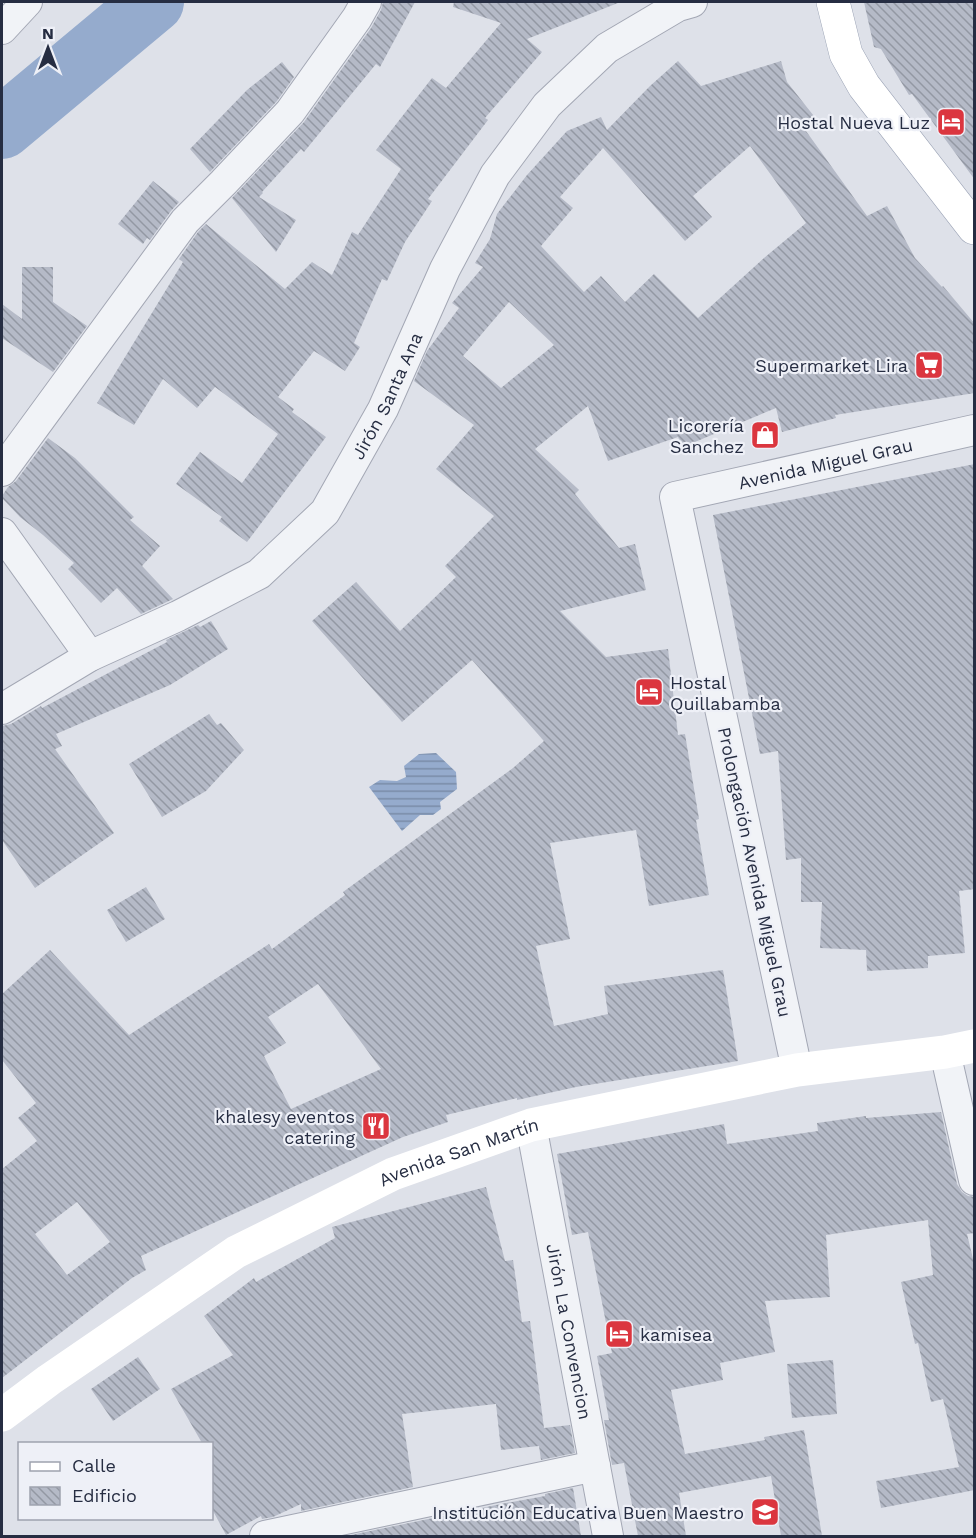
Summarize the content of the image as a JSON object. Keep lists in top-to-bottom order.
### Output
{
  "streets": {
    "main road": ["Avenida San Martín"],
    "street": [
      "Jirón Santa Ana",
      "Avenida Miguel Grau",
      "Prolongación Avenida Miguel Grau",
      "Jirón La Convencion"
    ]
  },
  "crossings": [
    ["Avenida Miguel Grau", "Prolongación Avenida Miguel Grau"],
    ["Prolongación Avenida Miguel Grau", "Avenida San Martín"],
    ["Avenida San Martín", "Jirón La Convencion"]
  ],
  "places": {
    "hotel": ["Hostal Nueva Luz", "Hostal Quillabamba", "kamisea"],
    "supermarket": ["Supermarket Lira"],
    "shop": ["Licorería Sanchez"],
    "restaurant": ["khalesy eventos catering"],
    "school or university": ["Institución Educativa Buen Maestro"]
  },
  "legend": ["Calle", "Edificio"],
  "north": "top"
}
